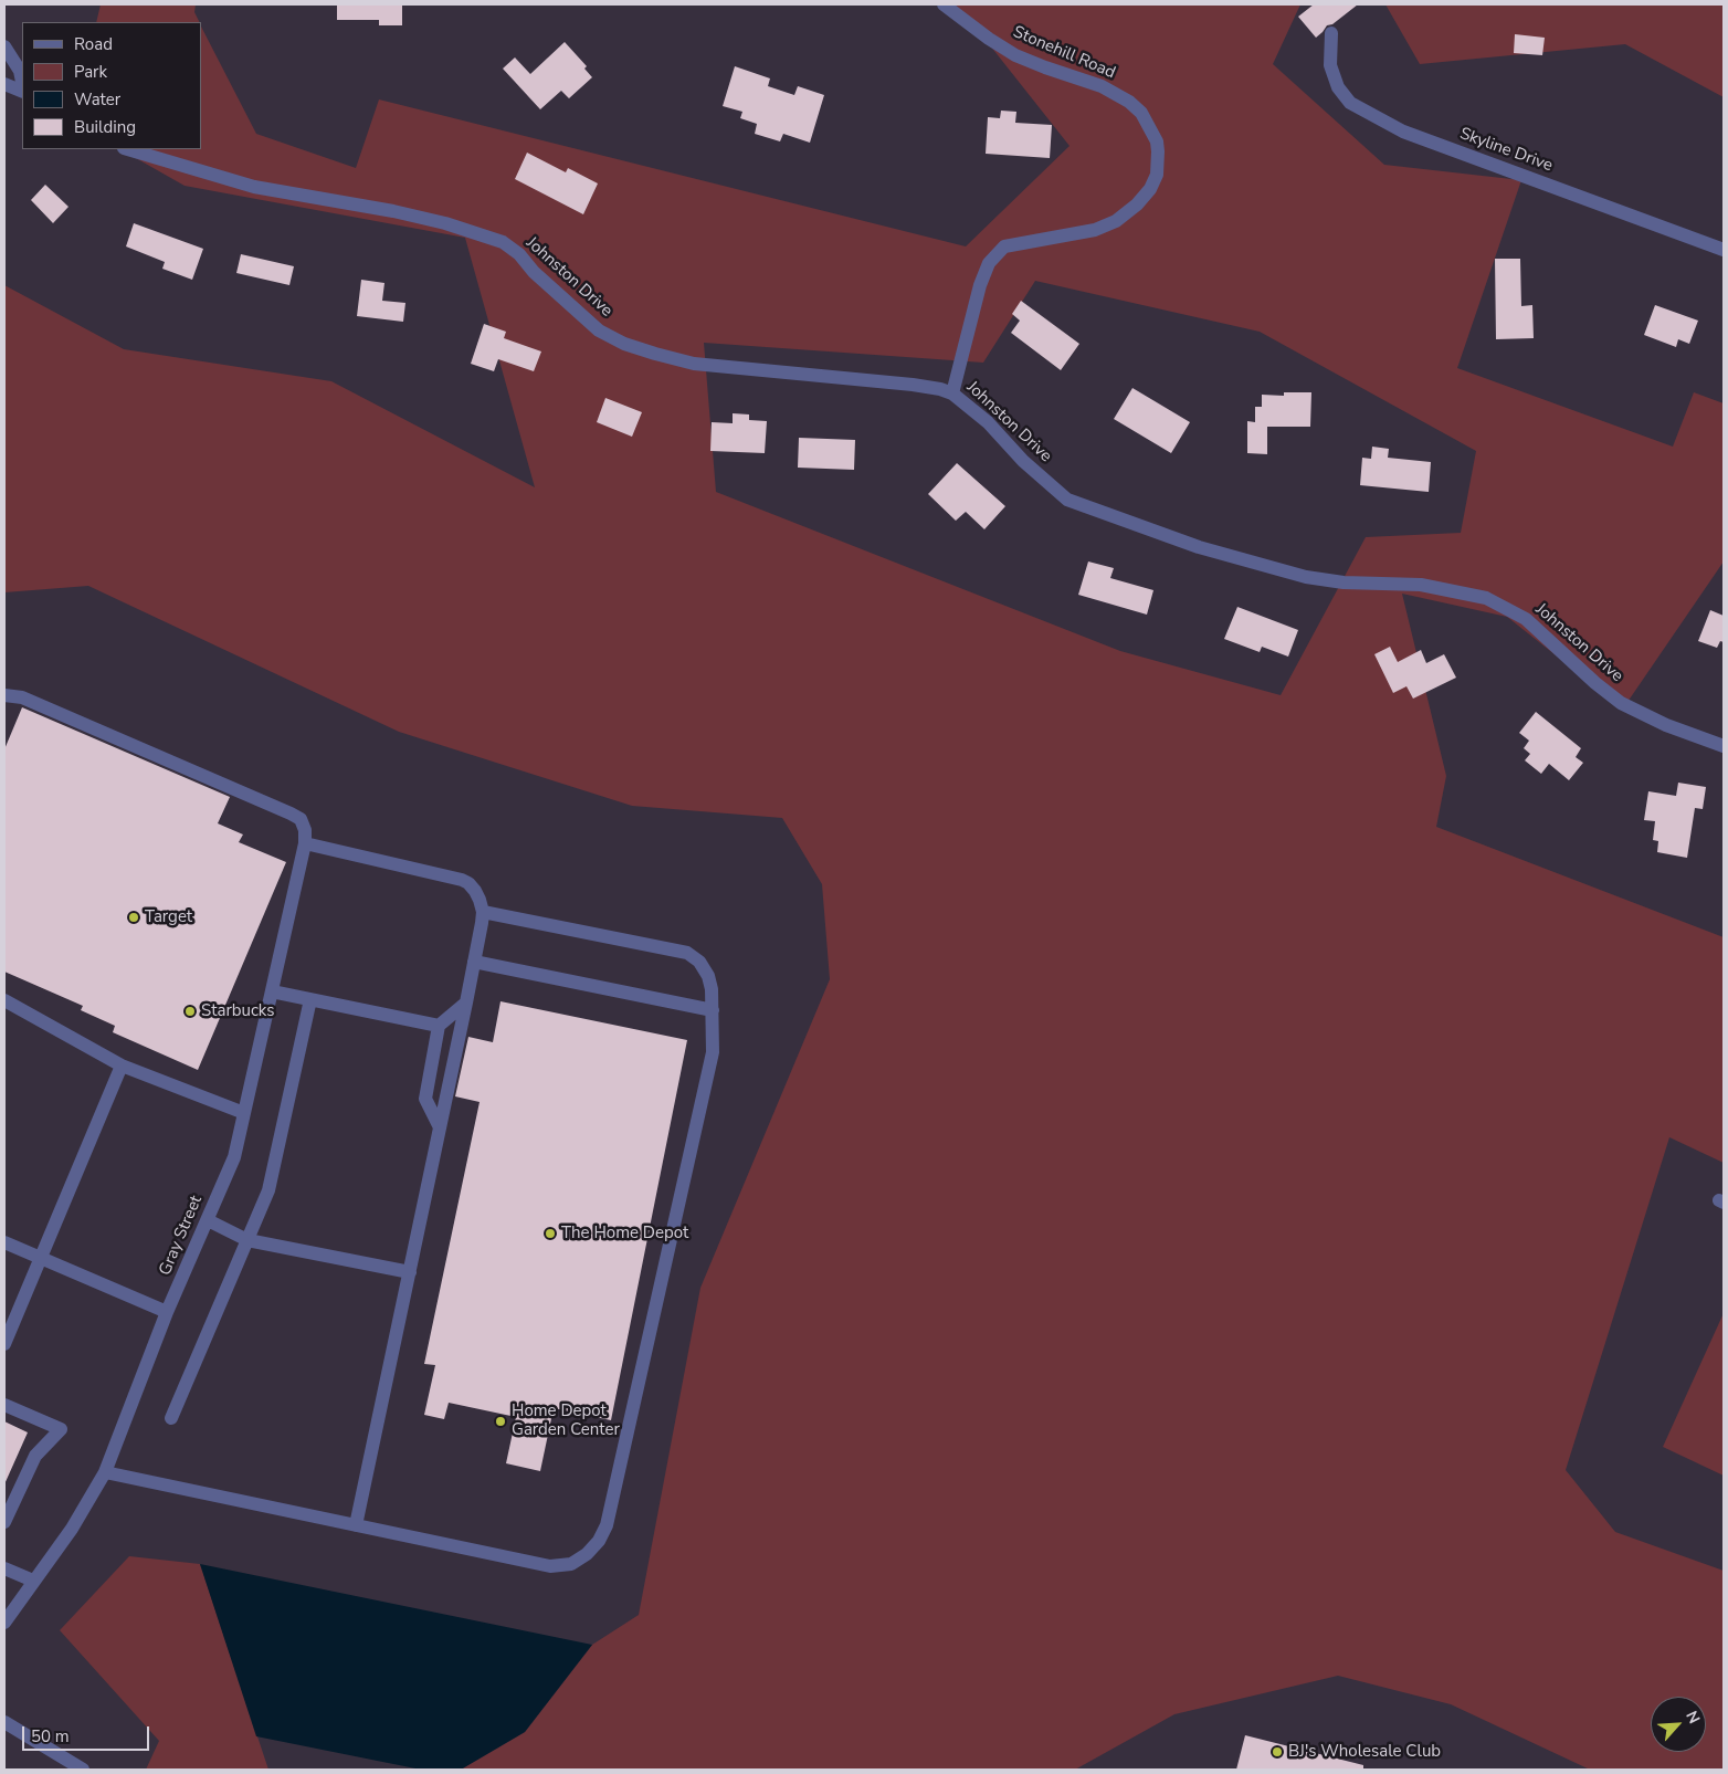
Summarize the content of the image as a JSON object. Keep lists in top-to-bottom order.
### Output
{
  "streets": {
    "street": [
      "Stonehill Road",
      "Skyline Drive",
      "Johnston Drive",
      "Gray Street"
    ]
  },
  "crossings": [
    ["Stonehill Road", "Johnston Drive"]
  ],
  "places": [
    "Target",
    "Starbucks",
    "The Home Depot",
    "Home Depot Garden Center",
    "BJ's Wholesale Club"
  ],
  "legend": [
    "Road",
    "Park",
    "Water",
    "Building"
  ],
  "scale_bar": "50 m",
  "north": "top right"
}
